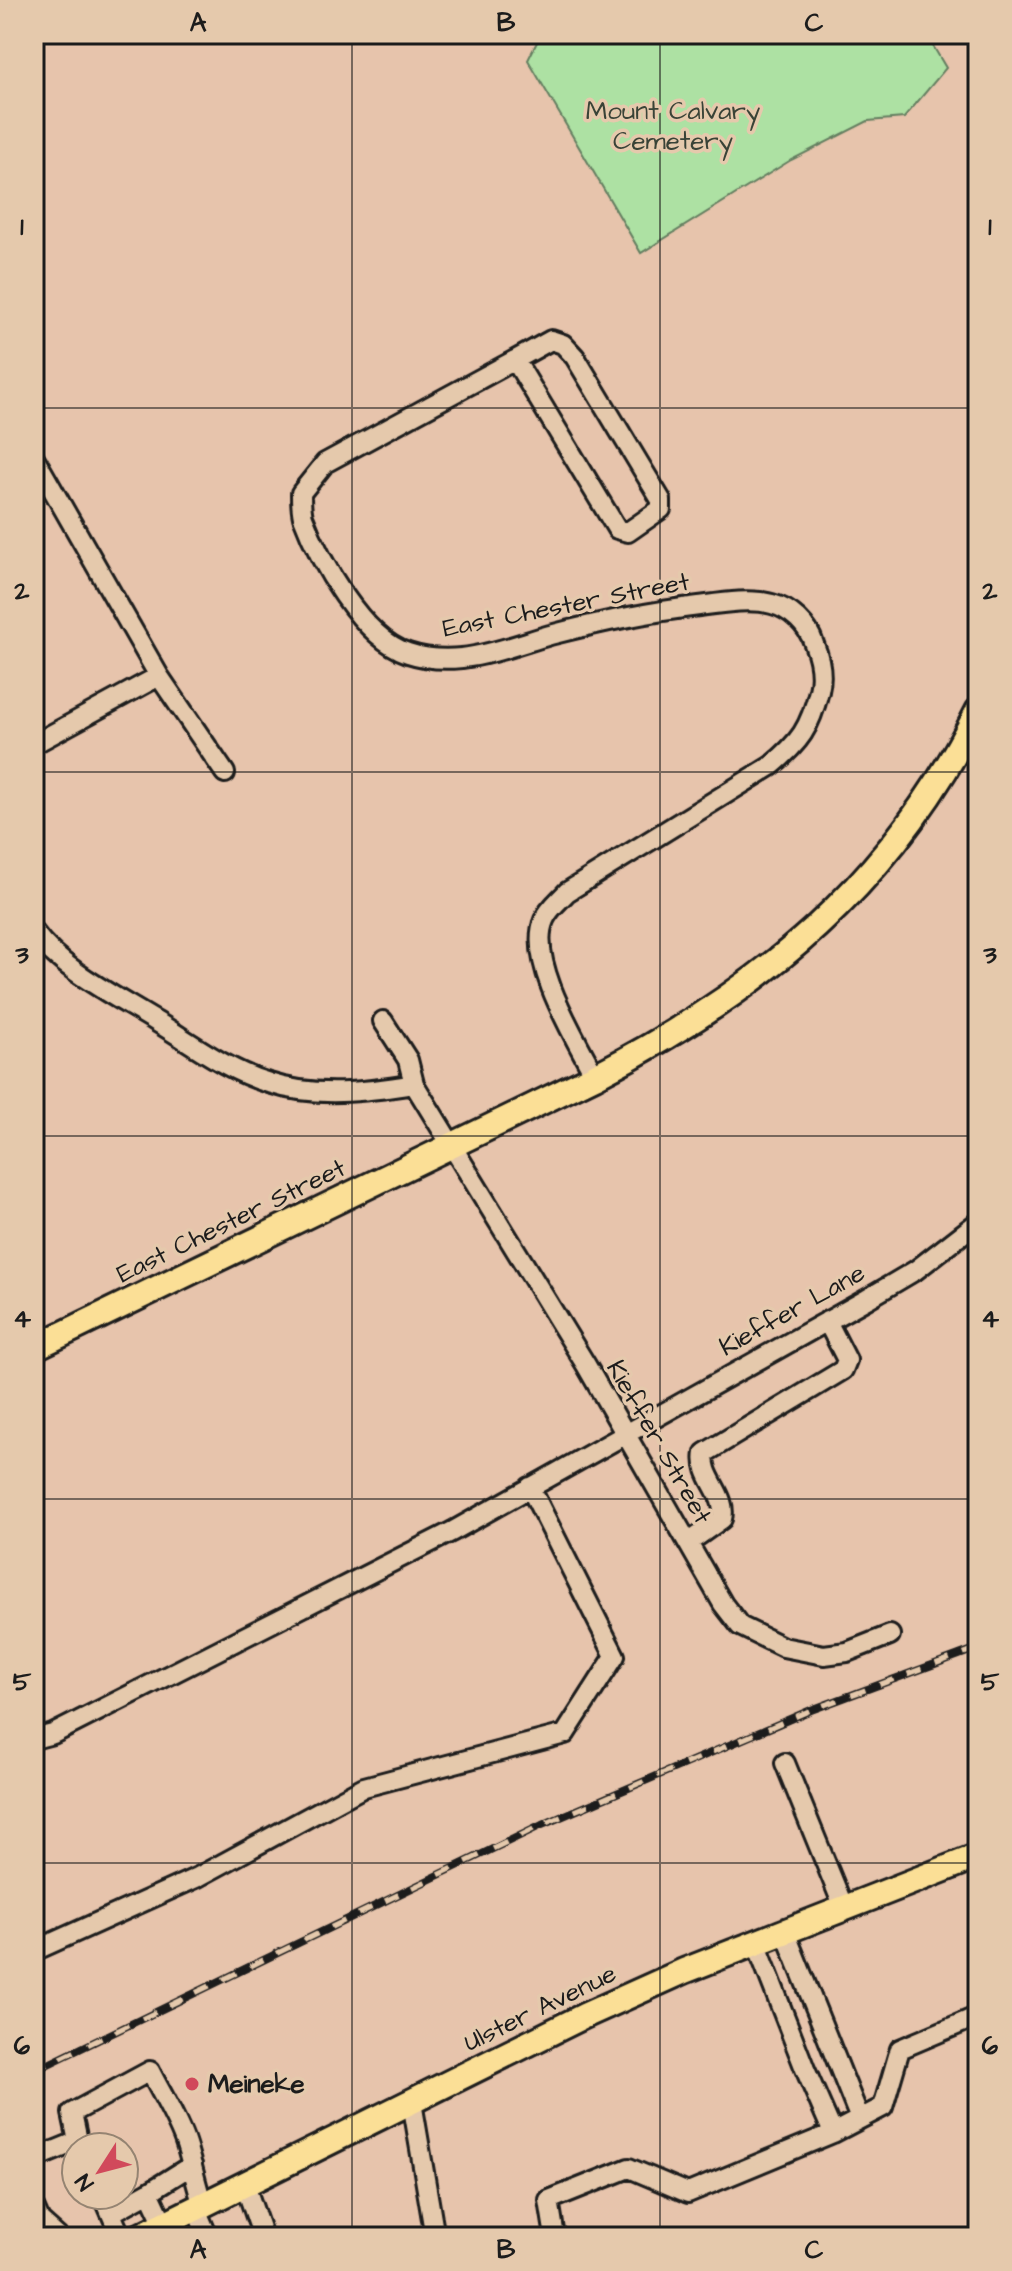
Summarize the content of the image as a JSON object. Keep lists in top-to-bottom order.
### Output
{
  "streets": {
    "main road": ["East Chester Street", "Ulster Avenue"],
    "street": ["Kieffer Lane", "Kieffer Street"]
  },
  "crossings": [
    ["East Chester Street", "Kieffer Street"],
    ["Kieffer Lane", "Kieffer Street"]
  ],
  "parks": ["Mount Calvary Cemetery"],
  "places": ["Meineke"],
  "north": "bottom left",
  "grid": {
    "columns": ["A", "B", "C"],
    "rows": [
      "1",
      "2",
      "3",
      "4",
      "5",
      "6"
    ]
  }
}
